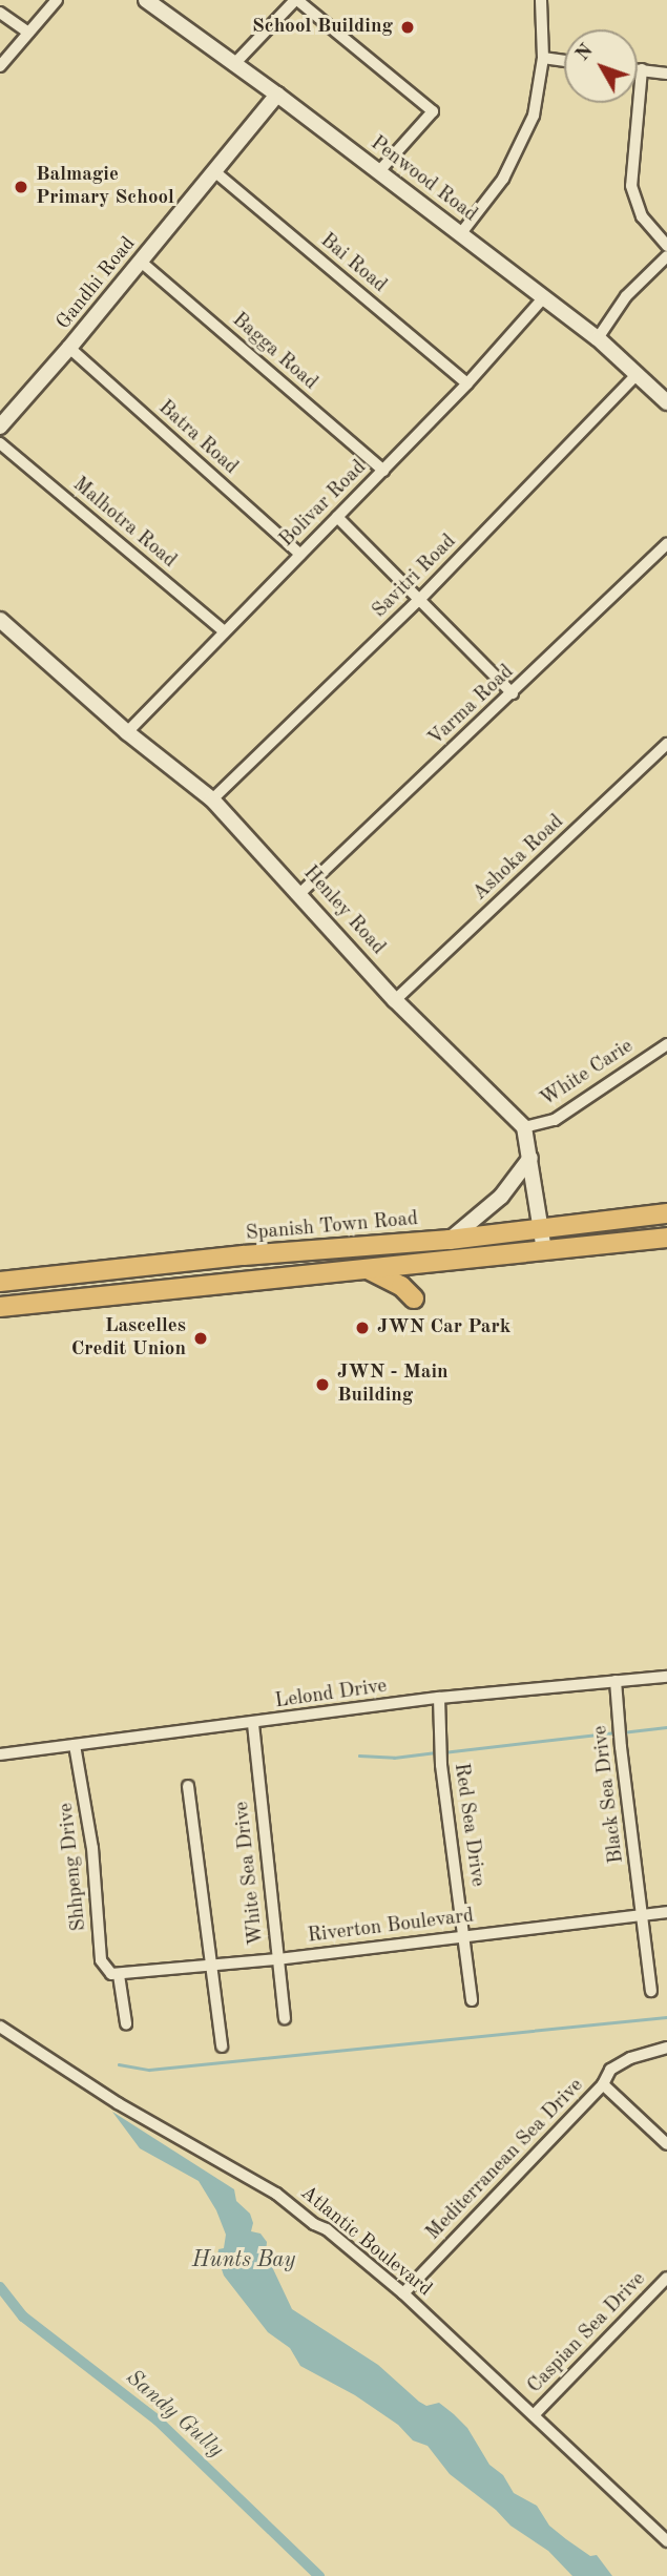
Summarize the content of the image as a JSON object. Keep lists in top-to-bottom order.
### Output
{
  "streets": {
    "highway": ["Spanish Town Road"],
    "street": [
      "Penwood Road",
      "Bai Road",
      "Gandhi Road",
      "Bagga Road",
      "Batra Road",
      "Bolivar Road",
      "Malhotra Road",
      "Savitri Road",
      "Varma Road",
      "Ashoka Road",
      "Henley Road",
      "White Carie",
      "Lelond Drive",
      "Black Sea Drive",
      "Red Sea Drive",
      "Shhpeng Drive",
      "White Sea Drive",
      "Riverton Boulevard",
      "Mediterranean Sea Drive",
      "Atlantic Boulevard",
      "Caspian Sea Drive"
    ]
  },
  "crossings": [
    ["Penwood Road", "Gandhi Road"],
    ["Penwood Road", "Bolivar Road"],
    ["Penwood Road", "Savitri Road"],
    ["Bai Road", "Gandhi Road"],
    ["Bai Road", "Bolivar Road"],
    ["Gandhi Road", "Bagga Road"],
    ["Gandhi Road", "Batra Road"],
    ["Bagga Road", "Bolivar Road"],
    ["Batra Road", "Bolivar Road"],
    ["Bolivar Road", "Malhotra Road"],
    ["Bolivar Road", "Henley Road"],
    ["Savitri Road", "Henley Road"],
    ["Varma Road", "Henley Road"],
    ["Ashoka Road", "Henley Road"],
    ["Henley Road", "White Carie"],
    ["Lelond Drive", "Black Sea Drive"],
    ["Lelond Drive", "Red Sea Drive"],
    ["Lelond Drive", "Shhpeng Drive"],
    ["Lelond Drive", "White Sea Drive"],
    ["Black Sea Drive", "Riverton Boulevard"],
    ["Red Sea Drive", "Riverton Boulevard"],
    ["Shhpeng Drive", "Riverton Boulevard"],
    ["White Sea Drive", "Riverton Boulevard"],
    ["Mediterranean Sea Drive", "Atlantic Boulevard"],
    ["Atlantic Boulevard", "Caspian Sea Drive"]
  ],
  "water": ["Hunts Bay", "Sandy Gully"],
  "places": [
    "School Building",
    "Balmagie Primary School",
    "JWN Car Park",
    "Lascelles Credit Union",
    "JWN - Main Building"
  ],
  "north": "top left"
}
